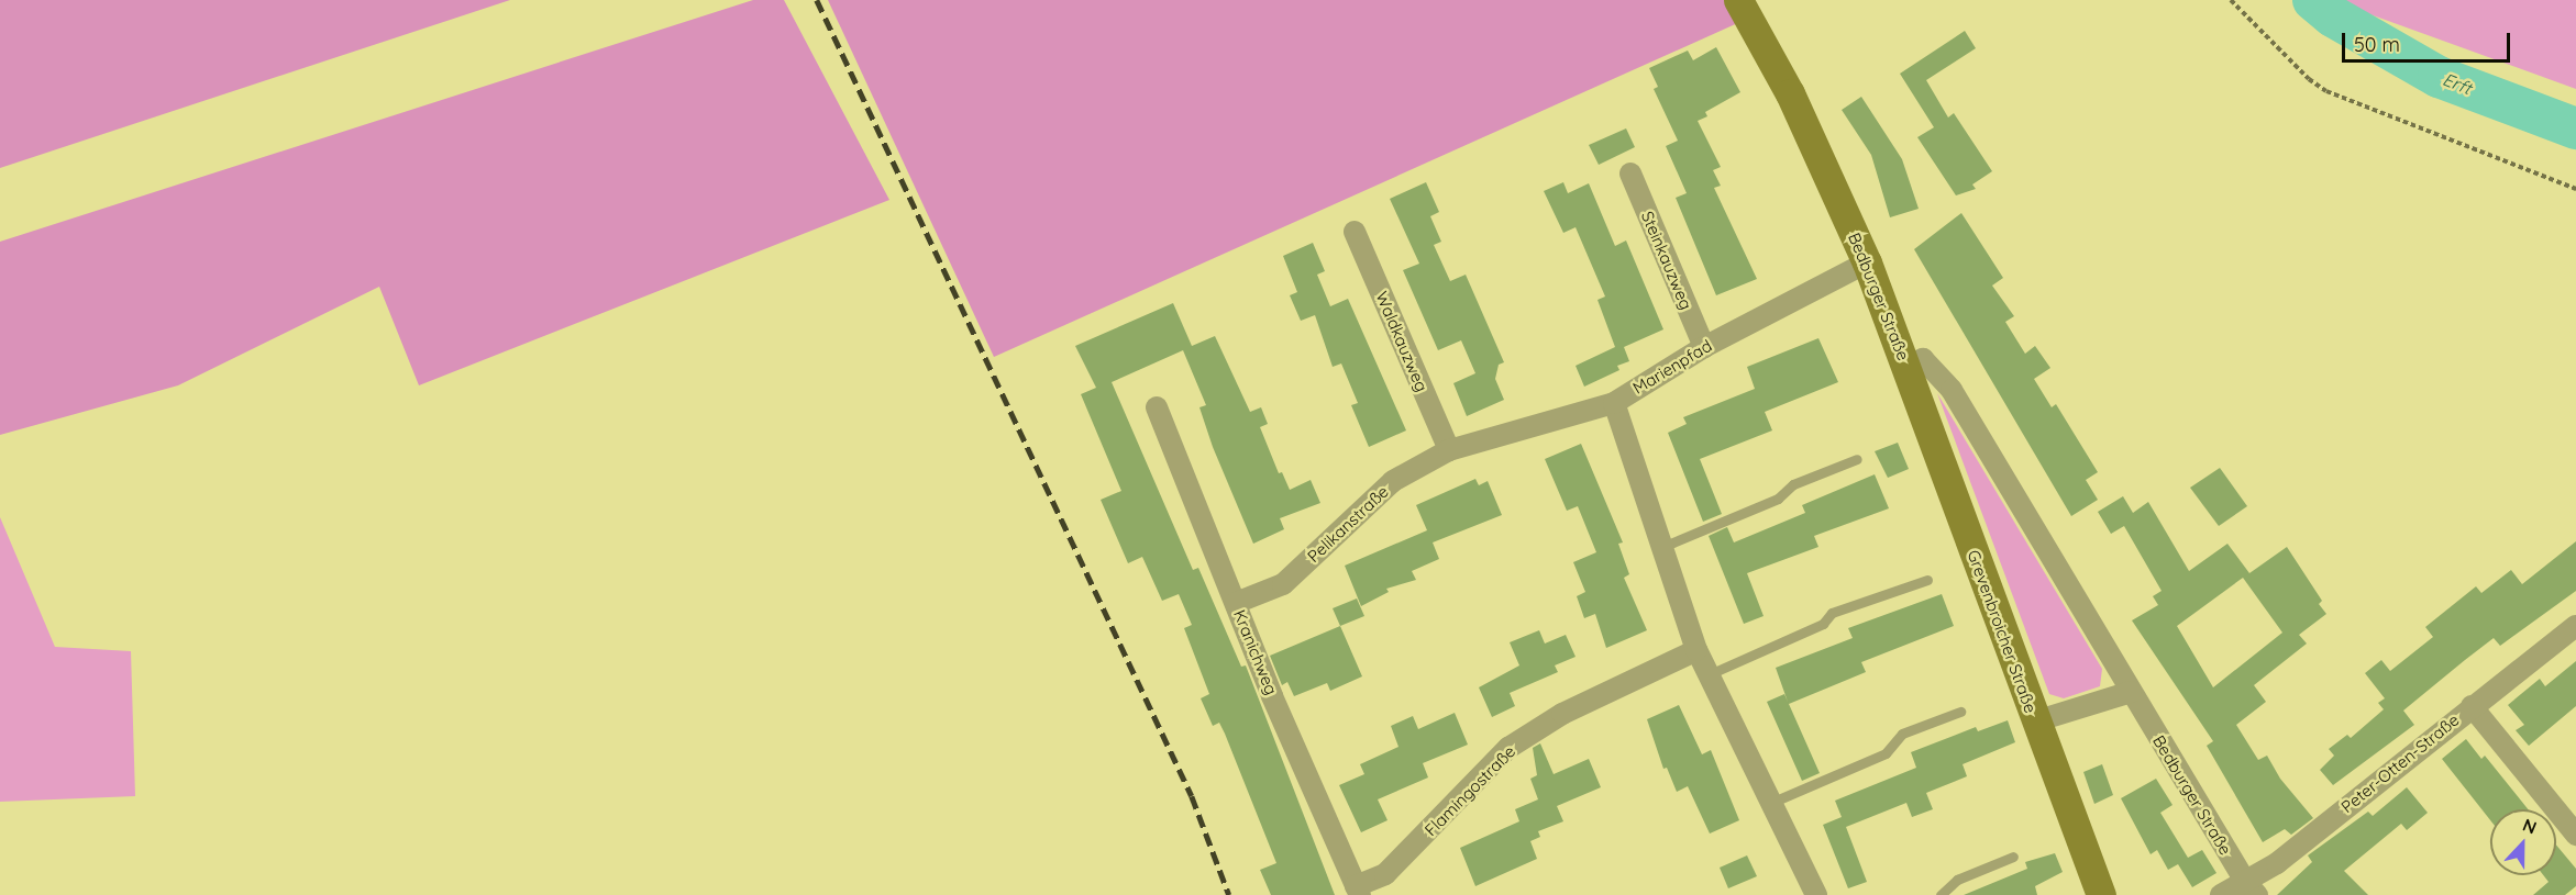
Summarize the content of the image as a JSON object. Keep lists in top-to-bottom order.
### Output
{
  "streets": {
    "main road": ["Bedburger Straße", "Grevenbroicher Straße"],
    "street": [
      "Steinkauzweg",
      "Waldkauzweg",
      "Marienpfad",
      "Pelikanstraße",
      "Kranichweg",
      "Peter-Otten-Straße",
      "Flamingostraße"
    ]
  },
  "crossings": [
    ["Steinkauzweg", "Marienpfad"],
    ["Bedburger Straße", "Marienpfad"],
    ["Bedburger Straße", "Grevenbroicher Straße"],
    ["Bedburger Straße", "Peter-Otten-Straße"],
    ["Waldkauzweg", "Pelikanstraße"],
    ["Marienpfad", "Pelikanstraße"],
    ["Marienpfad", "Flamingostraße"],
    ["Pelikanstraße", "Kranichweg"],
    ["Kranichweg", "Flamingostraße"]
  ],
  "water": ["Erft"],
  "scale_bar": "50 m",
  "north": "top"
}
